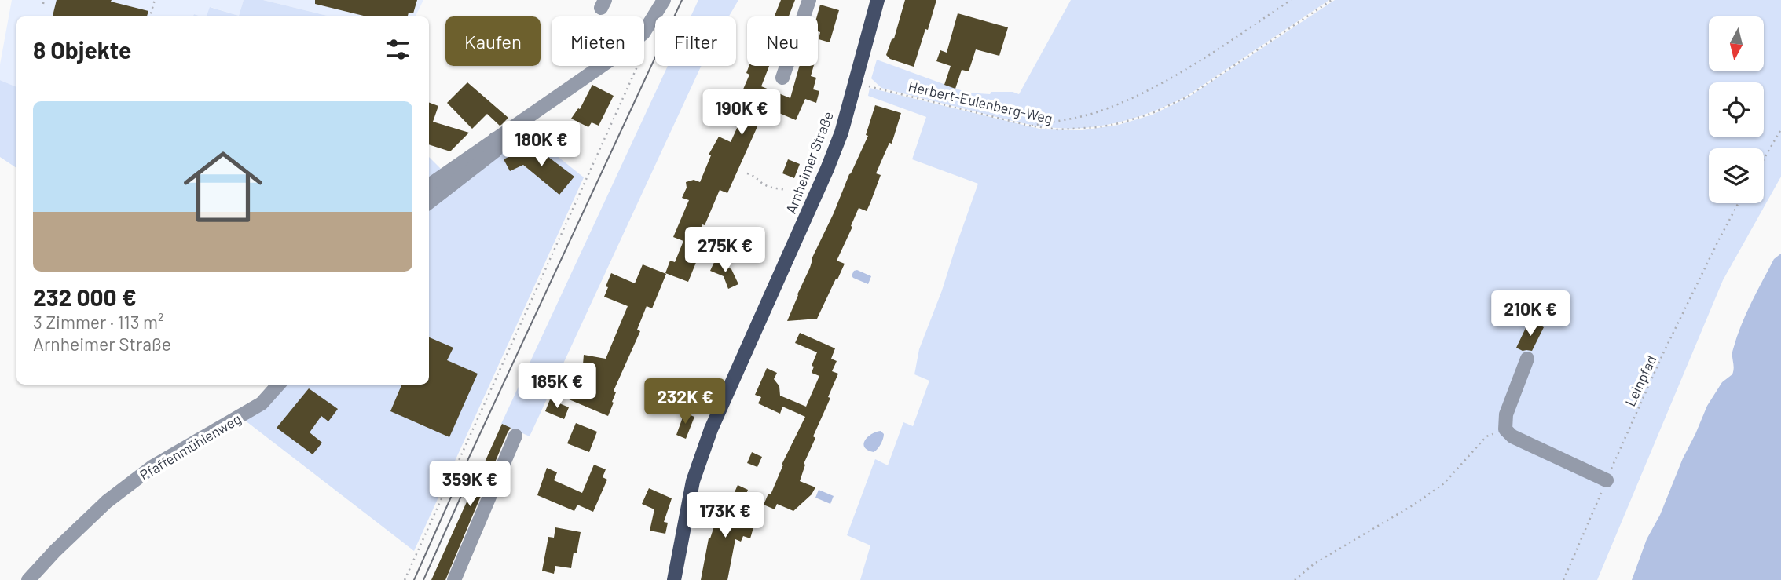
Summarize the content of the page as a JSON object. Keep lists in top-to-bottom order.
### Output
{
  "streets": {
    "main road": ["Arnheimer Straße"],
    "street": ["Pfaffenmühlenweg"],
    "path": ["Herbert-Eulenberg-Weg", "Leinpfad"]
  },
  "crossings": [
    ["Herbert-Eulenberg-Weg", "Arnheimer Straße"]
  ],
  "north": "bottom",
  "page": {
    "chip": [
      "Kaufen",
      "Mieten",
      "Filter",
      "Neu"
    ],
    "heading": "8 Objekte",
    "list": [
      {
        "name": "232 000 €",
        "note": "3 Zimmer · 113 m² · Arnheimer Straße"
      }
    ],
    "price": [
      "190K €",
      "180K €",
      "275K €",
      "210K €",
      "185K €",
      "232K €",
      "359K €",
      "173K €"
    ]
  }
}
